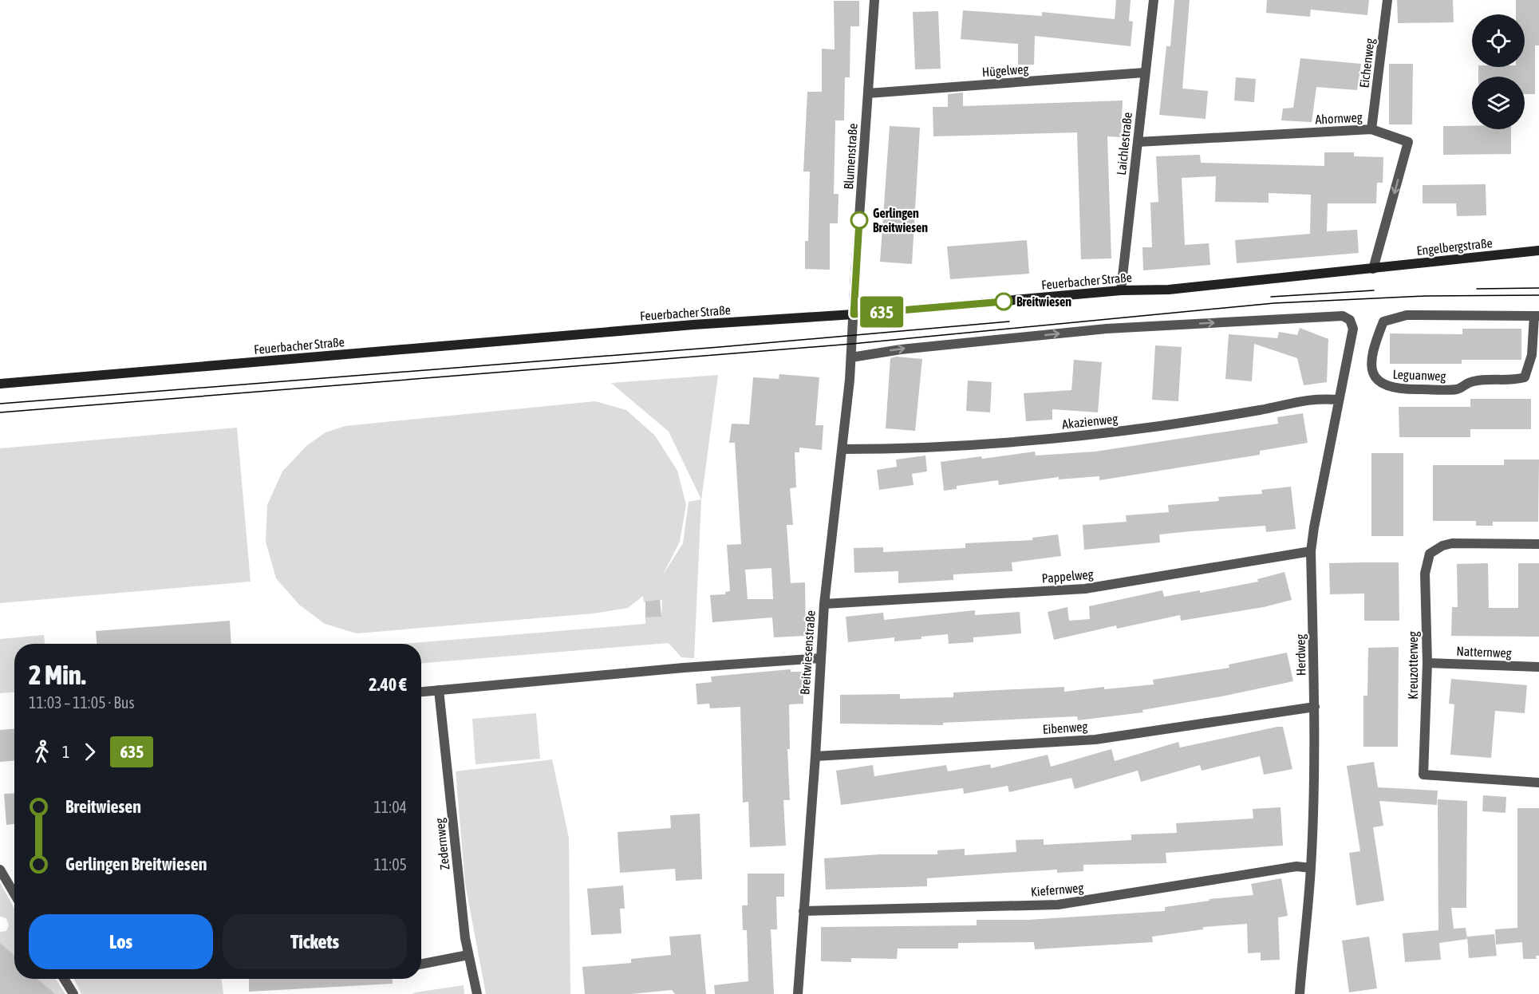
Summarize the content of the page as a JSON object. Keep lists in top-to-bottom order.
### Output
{
  "streets": {
    "main road": ["Engelbergstraße", "Feuerbacher Straße"],
    "street": [
      "Eichenweg",
      "Hügelweg",
      "Ahornweg",
      "Laichlestraße",
      "Blumenstraße",
      "Leguanweg",
      "Akazienweg",
      "Pappelweg",
      "Natternweg",
      "Breitwiesenstraße",
      "Herdweg",
      "Kreuzotterweg",
      "Eibenweg",
      "Zedernweg",
      "Kiefernweg"
    ]
  },
  "crossings": [
    ["Eichenweg", "Ahornweg"],
    ["Hügelweg", "Laichlestraße"],
    ["Hügelweg", "Blumenstraße"],
    ["Ahornweg", "Laichlestraße"],
    ["Ahornweg", "Engelbergstraße"],
    ["Ahornweg", "Feuerbacher Straße"],
    ["Laichlestraße", "Feuerbacher Straße"],
    ["Blumenstraße", "Feuerbacher Straße"],
    ["Blumenstraße", "Breitwiesenstraße"],
    ["Engelbergstraße", "Feuerbacher Straße"],
    ["Feuerbacher Straße", "Breitwiesenstraße"],
    ["Akazienweg", "Breitwiesenstraße"],
    ["Akazienweg", "Herdweg"],
    ["Pappelweg", "Breitwiesenstraße"],
    ["Pappelweg", "Herdweg"],
    ["Natternweg", "Kreuzotterweg"],
    ["Breitwiesenstraße", "Herdweg"],
    ["Breitwiesenstraße", "Eibenweg"],
    ["Breitwiesenstraße", "Kiefernweg"],
    ["Herdweg", "Eibenweg"],
    ["Herdweg", "Kiefernweg"]
  ],
  "one_way": ["Herdweg"],
  "places": ["Gerlingen Breitwiesen", "Breitwiesen"],
  "lines": ["bus line 635"],
  "page": {
    "on_map": "635",
    "heading": ["2 Min.", "11:03 – 11:05 · Bus", "2.40 €"],
    "legs": ["1", "635"],
    "list": [
      {
        "name": "Breitwiesen",
        "value": "11:04"
      },
      {
        "name": "Gerlingen Breitwiesen",
        "value": "11:05"
      }
    ],
    "buttons": ["Los", "Tickets"]
  }
}
